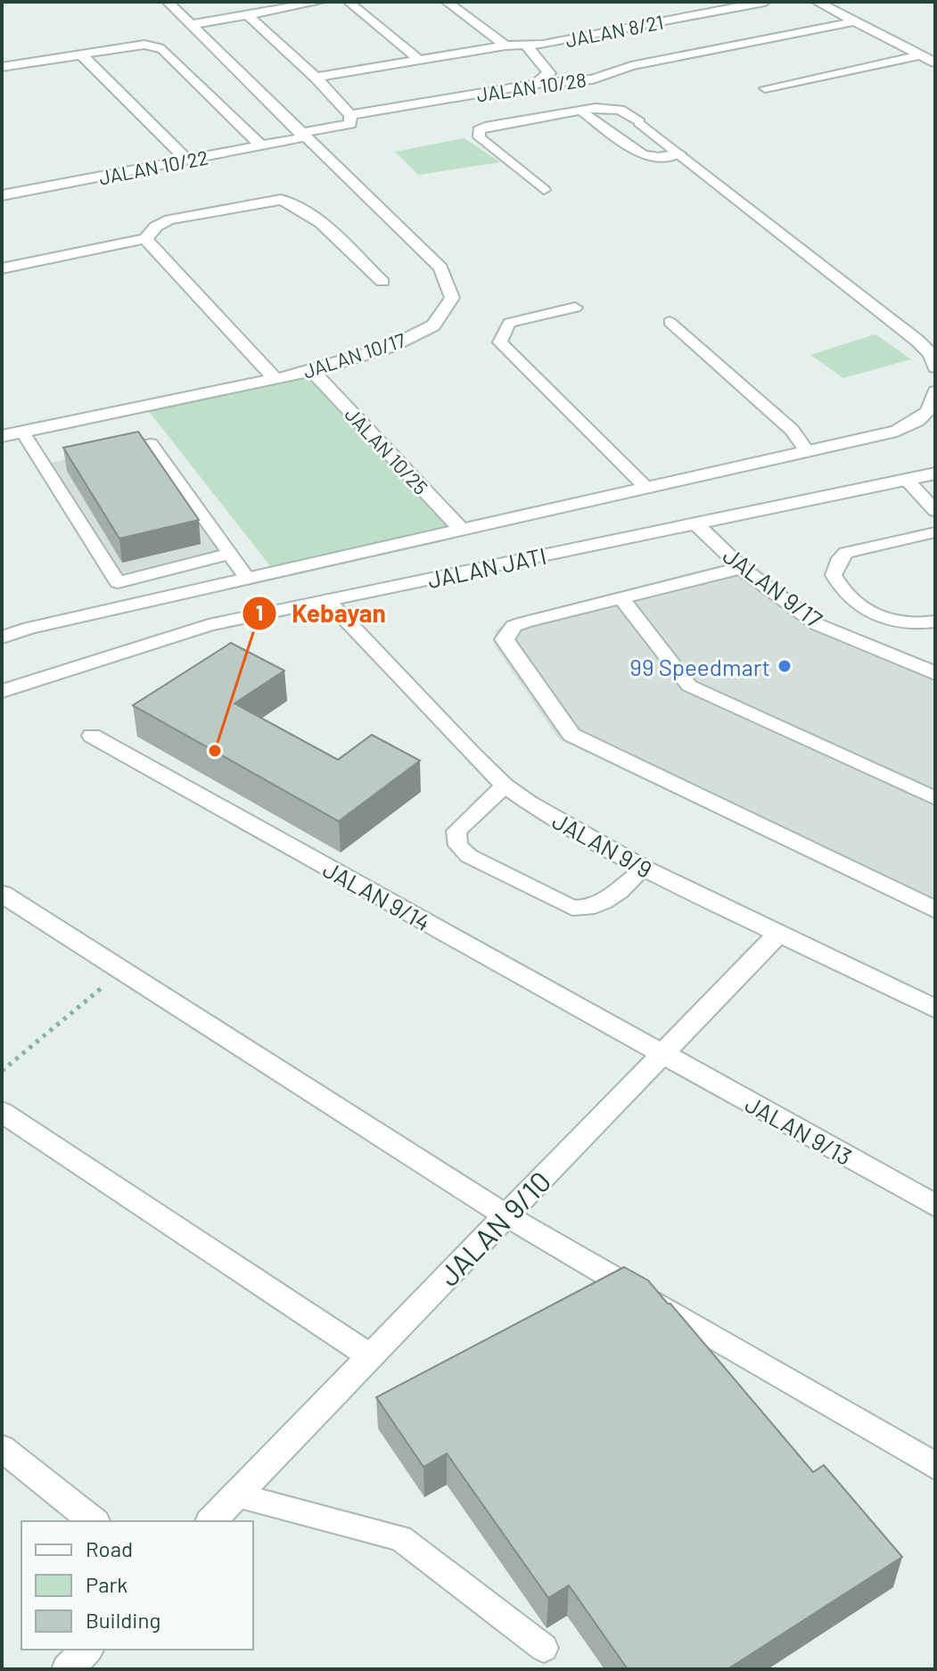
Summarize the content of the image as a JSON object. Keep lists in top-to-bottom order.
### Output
{
  "streets": {
    "street": [
      "JALAN 8/21",
      "JALAN 10/28",
      "JALAN 10/22",
      "JALAN 10/17",
      "JALAN 10/25",
      "JALAN JATI",
      "JALAN 9/17",
      "JALAN 9/9",
      "JALAN 9/14",
      "JALAN 9/13",
      "JALAN 9/10"
    ]
  },
  "crossings": [
    ["JALAN 10/28", "JALAN 10/22"],
    ["JALAN 10/28", "JALAN 10/17"],
    ["JALAN 10/22", "JALAN 10/17"],
    ["JALAN 10/17", "JALAN 10/25"],
    ["JALAN JATI", "JALAN 9/17"],
    ["JALAN JATI", "JALAN 9/9"],
    ["JALAN 9/9", "JALAN 9/10"],
    ["JALAN 9/14", "JALAN 9/13"],
    ["JALAN 9/14", "JALAN 9/10"],
    ["JALAN 9/13", "JALAN 9/10"]
  ],
  "places": ["99 Speedmart", "Kebayan"],
  "legend": ["Road", "Park", "Building"]
}
